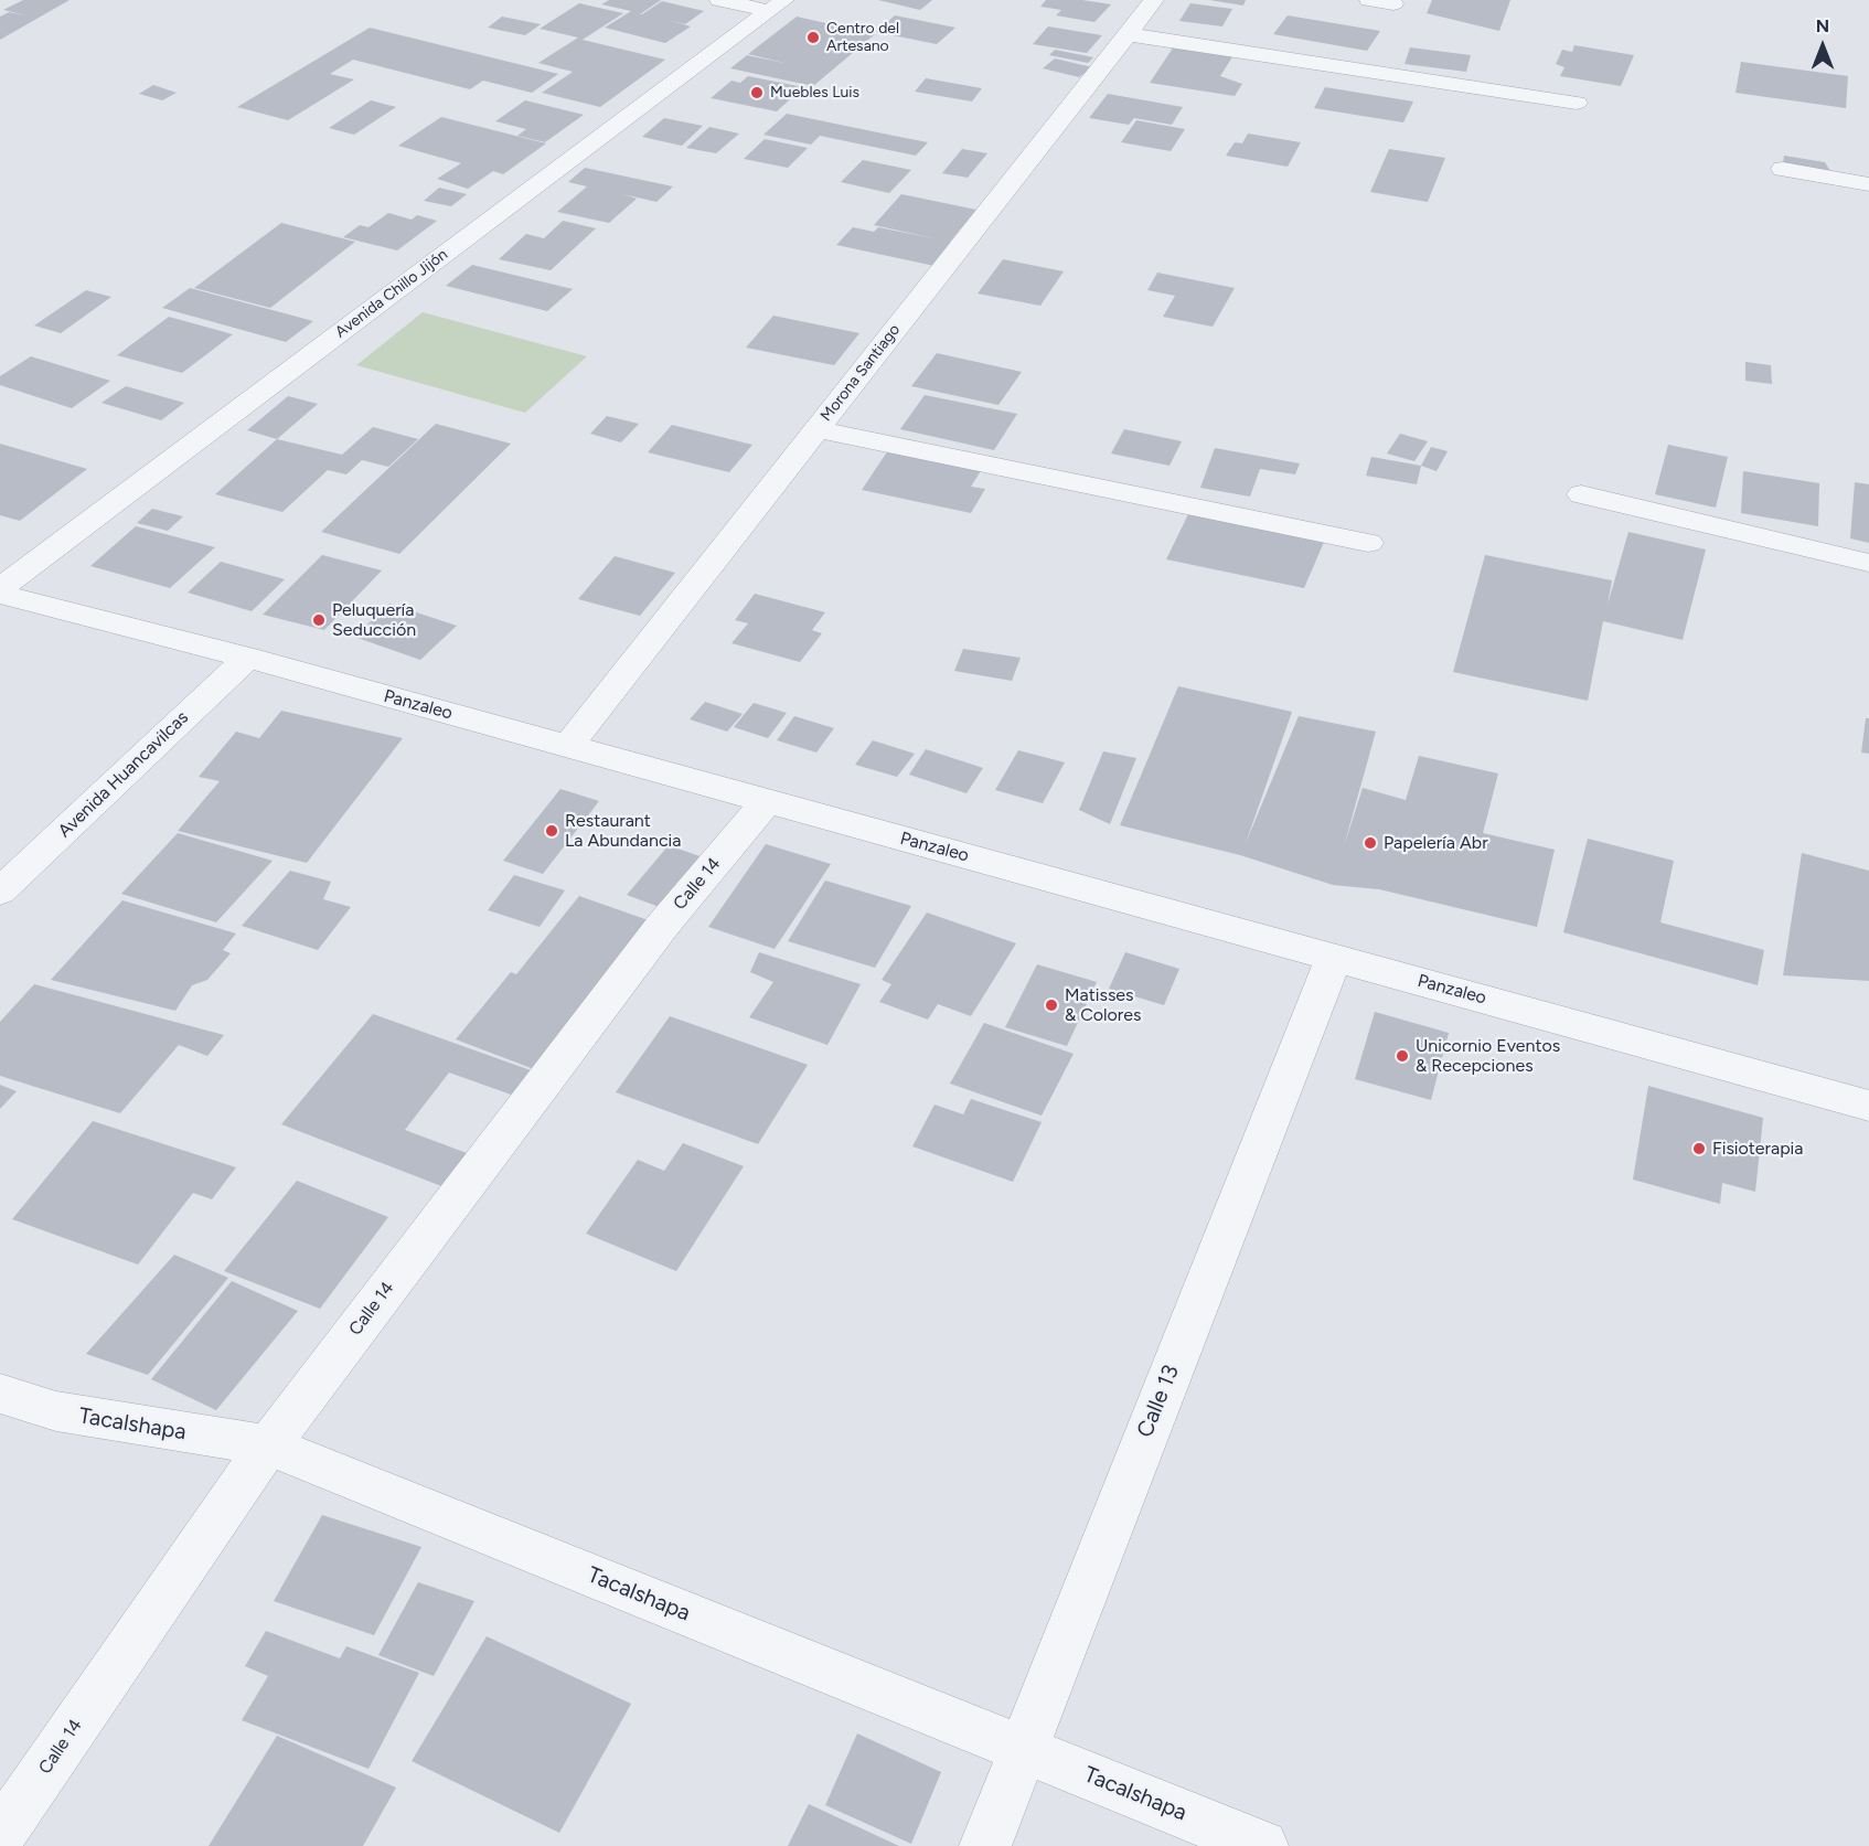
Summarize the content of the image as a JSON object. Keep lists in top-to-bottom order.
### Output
{
  "streets": {
    "street": [
      "Avenida Chillo Jijón",
      "Morona Santiago",
      "Panzaleo",
      "Avenida Huancavilcas",
      "Calle 14",
      "Calle 13",
      "Tacalshapa"
    ]
  },
  "crossings": [
    ["Morona Santiago", "Panzaleo"],
    ["Panzaleo", "Avenida Huancavilcas"],
    ["Panzaleo", "Calle 14"],
    ["Panzaleo", "Calle 13"],
    ["Calle 14", "Tacalshapa"],
    ["Calle 13", "Tacalshapa"]
  ],
  "places": [
    "Centro del Artesano",
    "Muebles Luis",
    "Peluquería Seducción",
    "Restaurant La Abundancia",
    "Papelería Abr",
    "Matisses & Colores",
    "Unicornio Eventos & Recepciones",
    "Fisioterapia"
  ],
  "north": "top"
}
